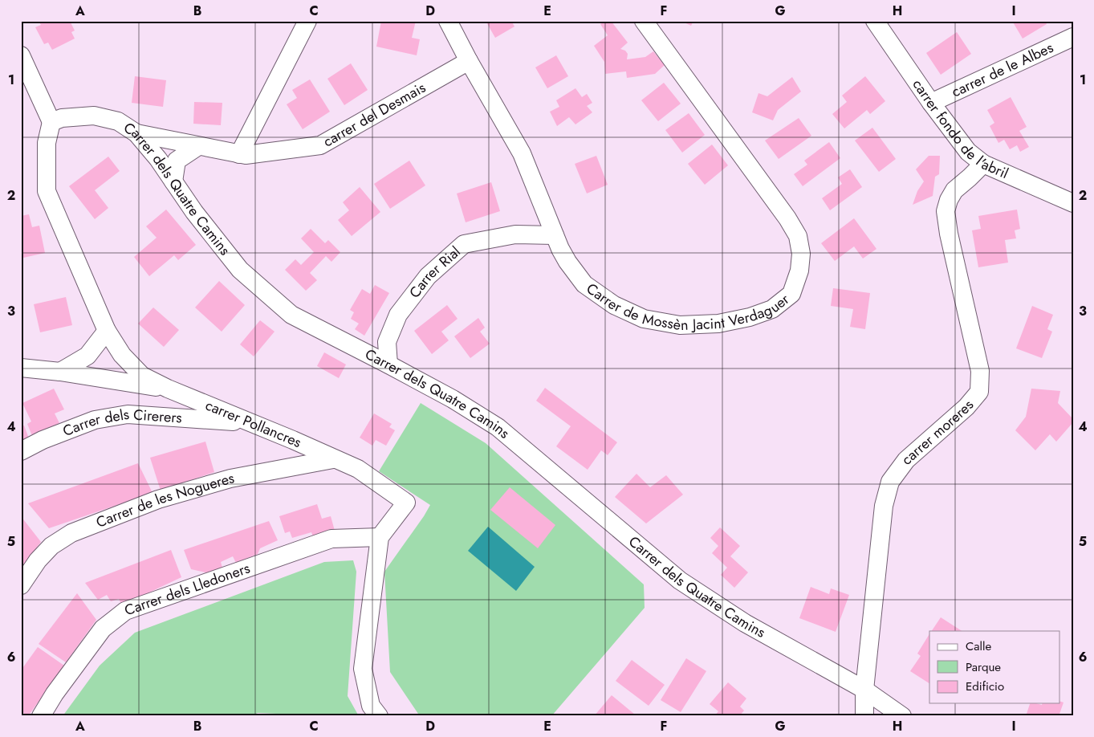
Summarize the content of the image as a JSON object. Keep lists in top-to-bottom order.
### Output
{
  "streets": {
    "street": [
      "carrer de le Albes",
      "carrer del Desmais",
      "carrer fondo de l'abril",
      "Carrer dels Quatre Camins",
      "Carrer Rial",
      "Carrer de Mossèn Jacint Verdaguer",
      "carrer Pollancres",
      "Carrer dels Cirerers",
      "carrer moreres",
      "Carrer de les Nogueres",
      "Carrer dels Lledoners"
    ]
  },
  "crossings": [
    ["carrer de le Albes", "carrer fondo de l'abril"],
    ["carrer del Desmais", "Carrer dels Quatre Camins"],
    ["carrer del Desmais", "Carrer de Mossèn Jacint Verdaguer"],
    ["carrer fondo de l'abril", "carrer moreres"],
    ["Carrer dels Quatre Camins", "Carrer Rial"],
    ["Carrer dels Quatre Camins", "carrer Pollancres"],
    ["Carrer dels Quatre Camins", "carrer moreres"],
    ["Carrer Rial", "Carrer de Mossèn Jacint Verdaguer"],
    ["carrer Pollancres", "Carrer dels Cirerers"],
    ["carrer Pollancres", "Carrer de les Nogueres"],
    ["carrer Pollancres", "Carrer dels Lledoners"]
  ],
  "legend": ["Calle", "Parque", "Edificio"],
  "grid": {
    "columns": [
      "A",
      "B",
      "C",
      "D",
      "E",
      "F",
      "G",
      "H",
      "I"
    ],
    "rows": [
      "1",
      "2",
      "3",
      "4",
      "5",
      "6"
    ]
  }
}
